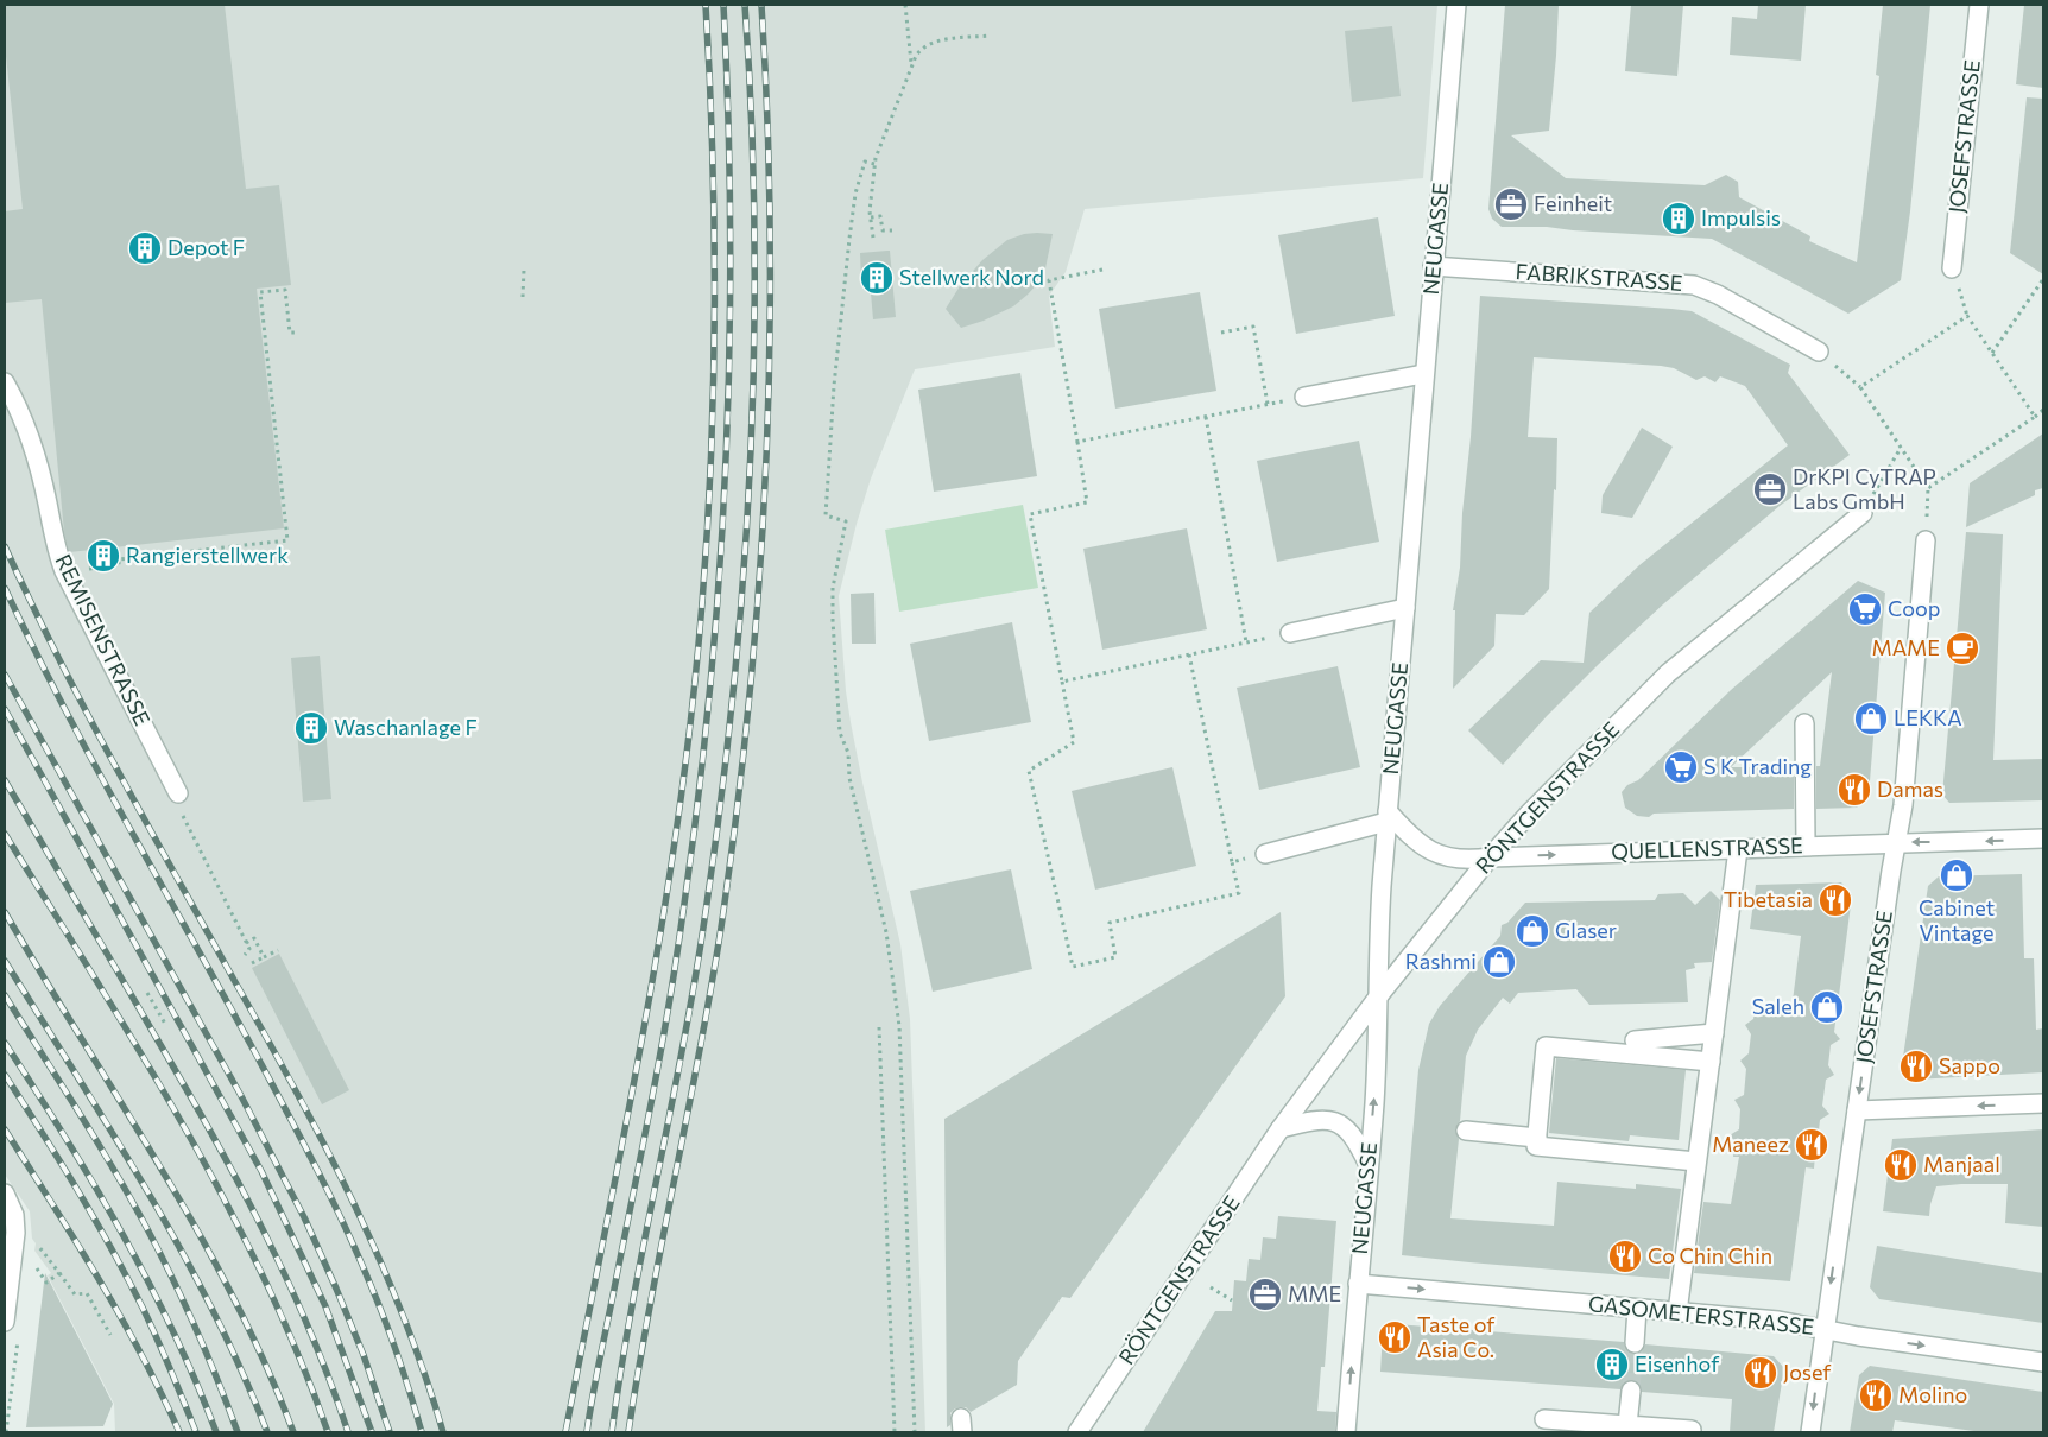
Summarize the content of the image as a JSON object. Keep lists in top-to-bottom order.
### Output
{
  "streets": {
    "street": [
      "JOSEFSTRASSE",
      "NEUGASSE",
      "FABRIKSTRASSE",
      "REMISENSTRASSE",
      "RÖNTGENSTRASSE",
      "QUELLENSTRASSE",
      "GASOMETERSTRASSE"
    ]
  },
  "crossings": [
    ["JOSEFSTRASSE", "QUELLENSTRASSE"],
    ["JOSEFSTRASSE", "GASOMETERSTRASSE"],
    ["NEUGASSE", "FABRIKSTRASSE"],
    ["NEUGASSE", "RÖNTGENSTRASSE"],
    ["NEUGASSE", "QUELLENSTRASSE"],
    ["NEUGASSE", "GASOMETERSTRASSE"],
    ["RÖNTGENSTRASSE", "QUELLENSTRASSE"]
  ],
  "places": {
    "office": ["Feinheit", "DrKPI CyTRAP Labs GmbH", "MME"],
    "building": [
      "Impulsis",
      "Depot F",
      "Stellwerk Nord",
      "Rangierstellwerk",
      "Waschanlage F",
      "Eisenhof"
    ],
    "supermarket": ["Coop", "S K Trading"],
    "cafe": ["MAME"],
    "shop": [
      "LEKKA",
      "Cabinet Vintage",
      "Glaser",
      "Rashmi",
      "Saleh"
    ],
    "restaurant": [
      "Damas",
      "Tibetasia",
      "Sappo",
      "Maneez",
      "Manjaal",
      "Co Chin Chin",
      "Taste of Asia Co.",
      "Josef",
      "Molino"
    ]
  }
}
